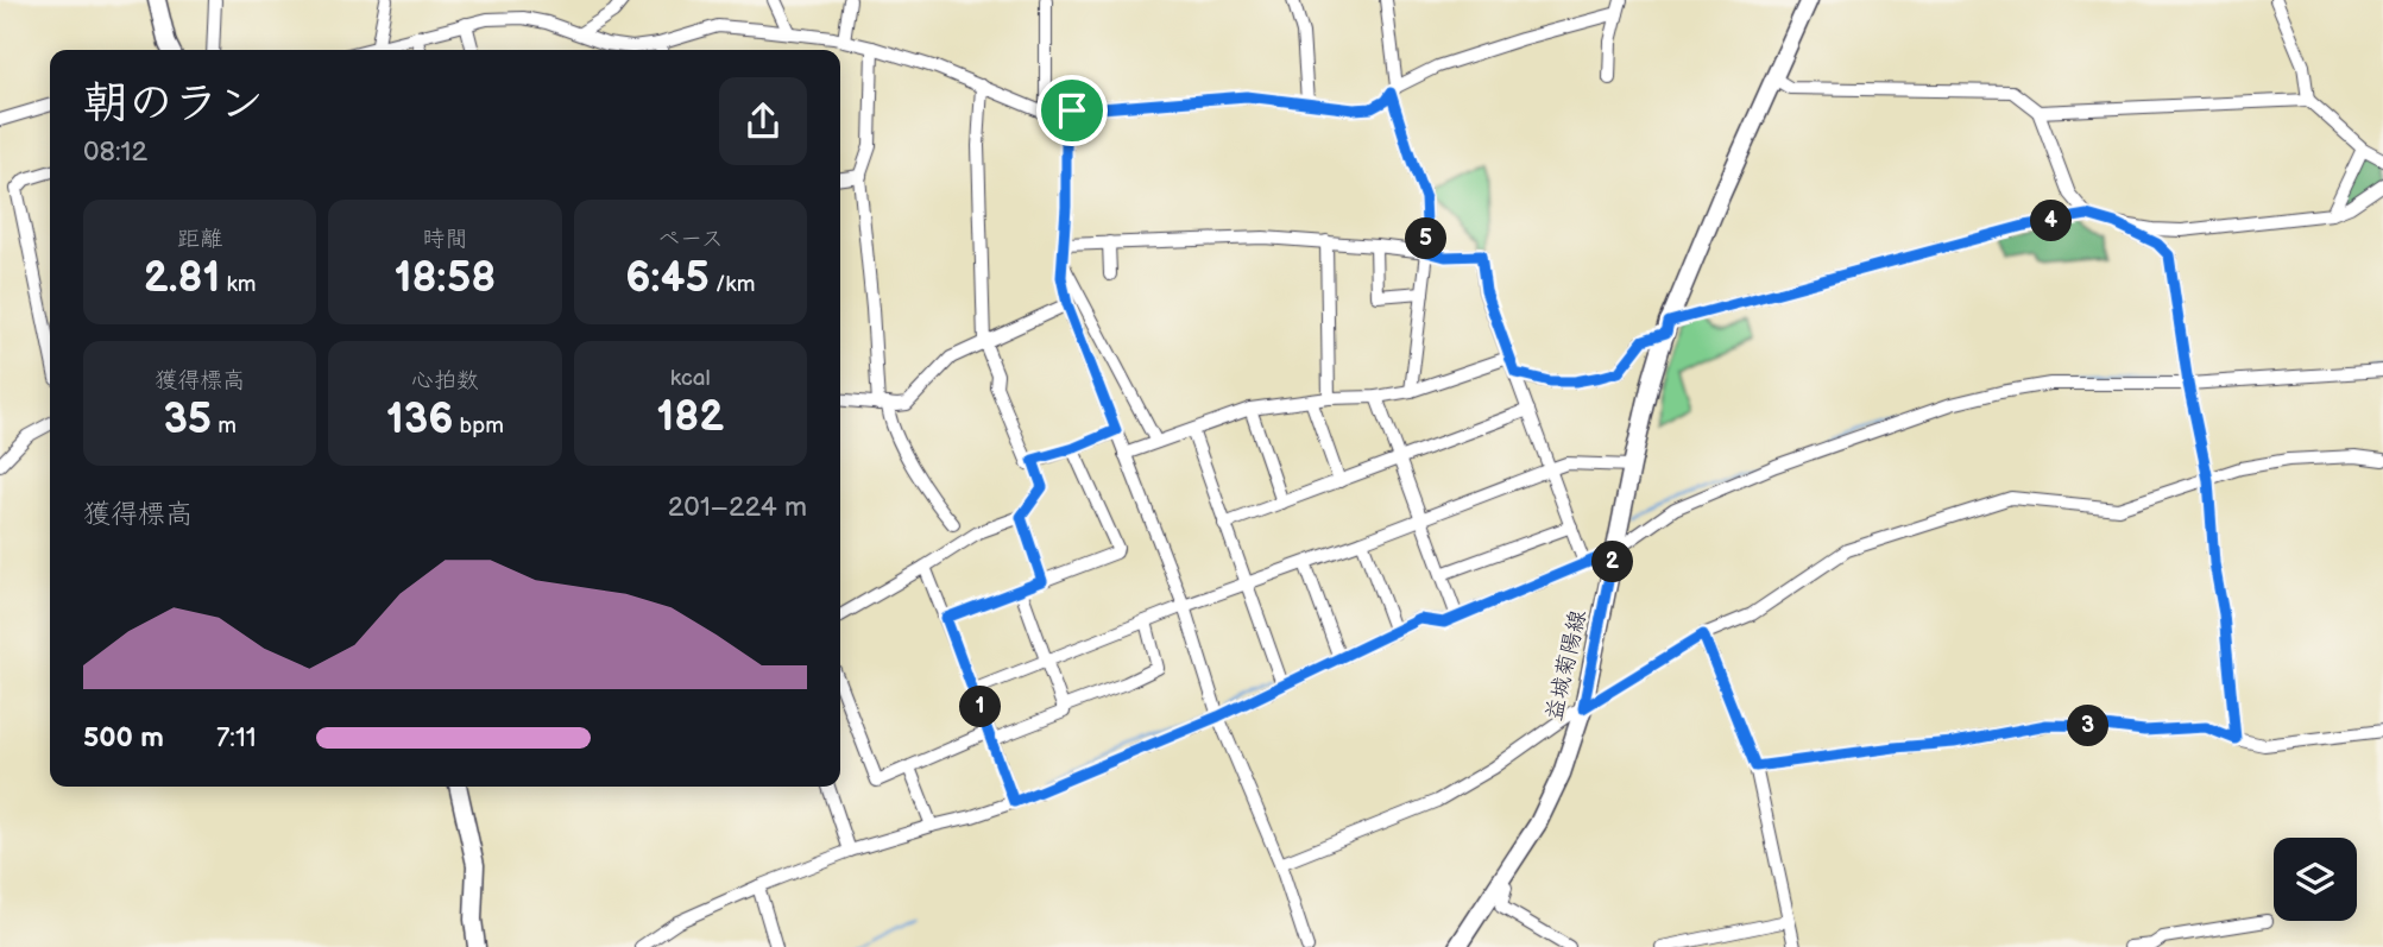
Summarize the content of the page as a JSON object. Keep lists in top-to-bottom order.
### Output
{
  "streets": {
    "main road": ["益城菊陽線"]
  },
  "page": {
    "heading": ["朝のラン", "08:12"],
    "stats": [
      ["距離", "2.81 km"],
      ["時間", "18:58"],
      ["ペース", "6:45 /km"],
      ["獲得標高", "35 m"],
      ["心拍数", "136 bpm"],
      ["kcal", "182"]
    ],
    "pins": [
      "4",
      "5",
      "2",
      "1",
      "3"
    ],
    "chart": ["獲得標高", "201–224 m"],
    "list": [
      {
        "name": "500 m",
        "note": "7:11"
      }
    ]
  }
}
